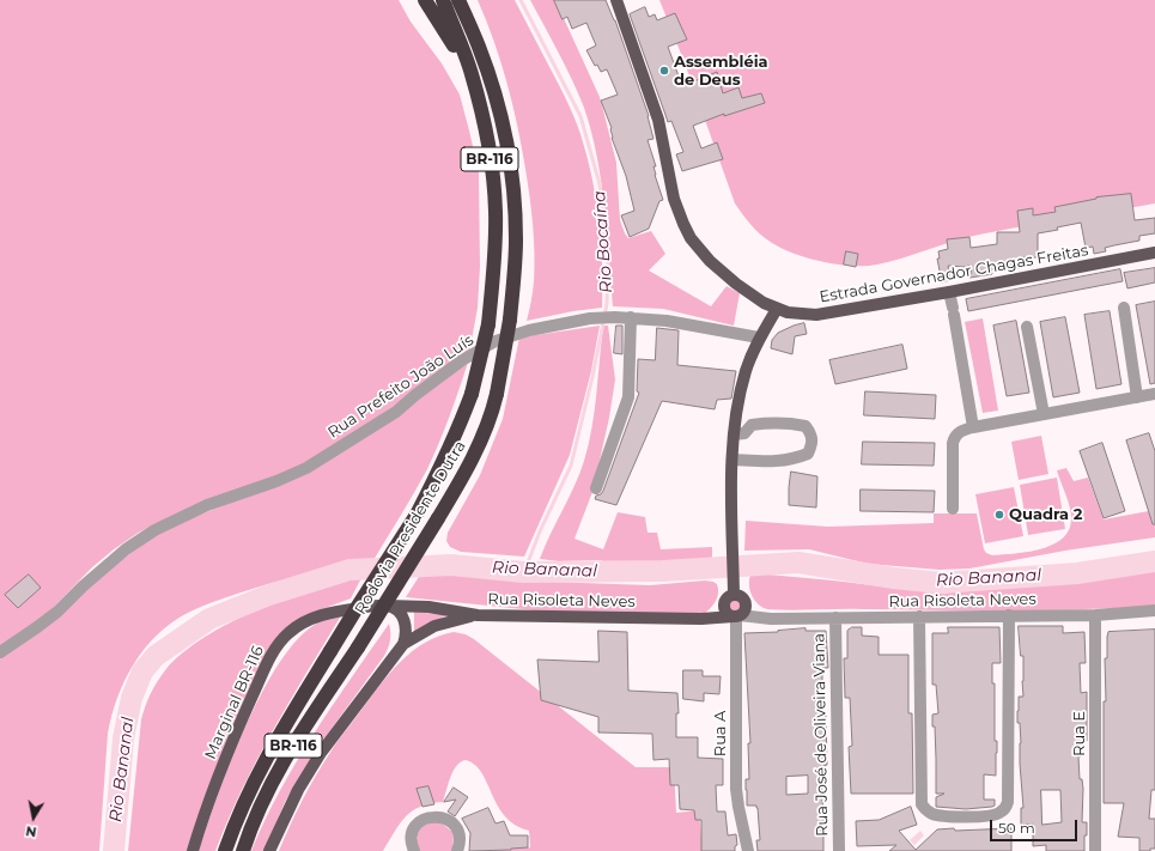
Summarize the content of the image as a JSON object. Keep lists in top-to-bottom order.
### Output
{
  "streets": {
    "highway": ["BR-116", "Rodovia Presidente Dutra"],
    "main road": ["Estrada Governador Chagas Freitas", "Rua Risoleta Neves", "Marginal BR-116"],
    "street": [
      "Rua Prefeito João Luís",
      "Rua A",
      "Rua E",
      "Rua José de Oliveira Viana"
    ]
  },
  "crossings": [
    ["Rua Risoleta Neves", "Marginal BR-116"],
    ["Rua Risoleta Neves", "Rua A"],
    ["Rua Risoleta Neves", "Rua E"],
    ["Rua Risoleta Neves", "Rua José de Oliveira Viana"]
  ],
  "water": ["Rio Bocaína", "Rio Bananal"],
  "places": ["Assembléia de Deus", "Quadra 2"],
  "scale_bar": "50 m",
  "north": "bottom"
}
